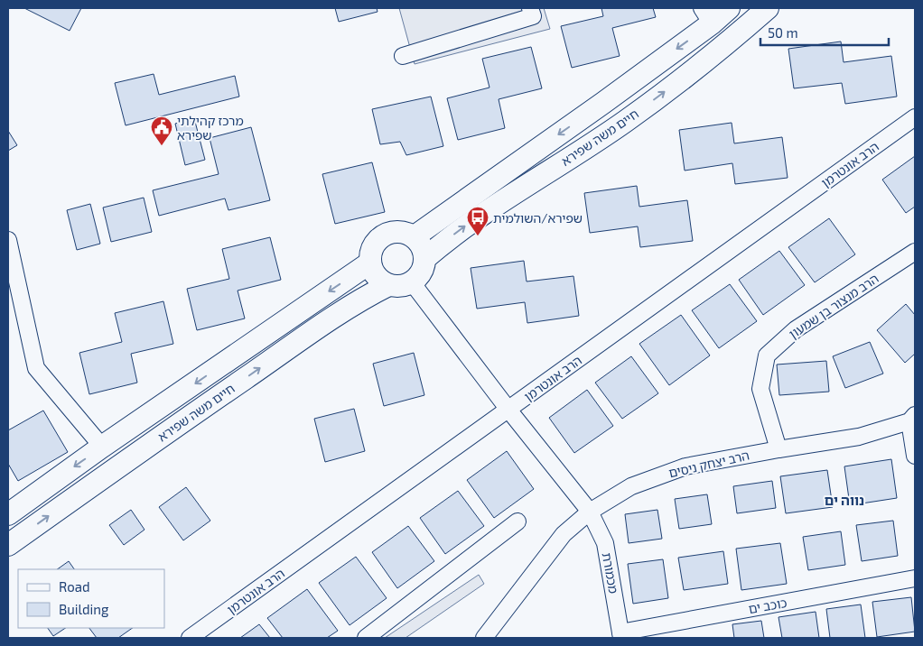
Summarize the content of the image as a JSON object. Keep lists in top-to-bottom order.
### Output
{
  "streets": {
    "street": [
      "חיים משה שפירא",
      "הרב אונטרמן",
      "הרב מנצור בן שמעון",
      "הרב יצחק ניסים",
      "מכמורת",
      "כוכב ים"
    ]
  },
  "crossings": [
    ["חיים משה שפירא", "מכמורת"],
    ["הרב אונטרמן", "מכמורת"],
    ["הרב מנצור בן שמעון", "הרב יצחק ניסים"],
    ["הרב יצחק ניסים", "מכמורת"],
    ["מכמורת", "כוכב ים"]
  ],
  "districts": ["נווה ים"],
  "places": {
    "public building": ["מרכז קהילתי שפירא"],
    "bus stop": ["שפירא/השולמית"]
  },
  "legend": ["Road", "Building"],
  "scale_bar": "50 m"
}
